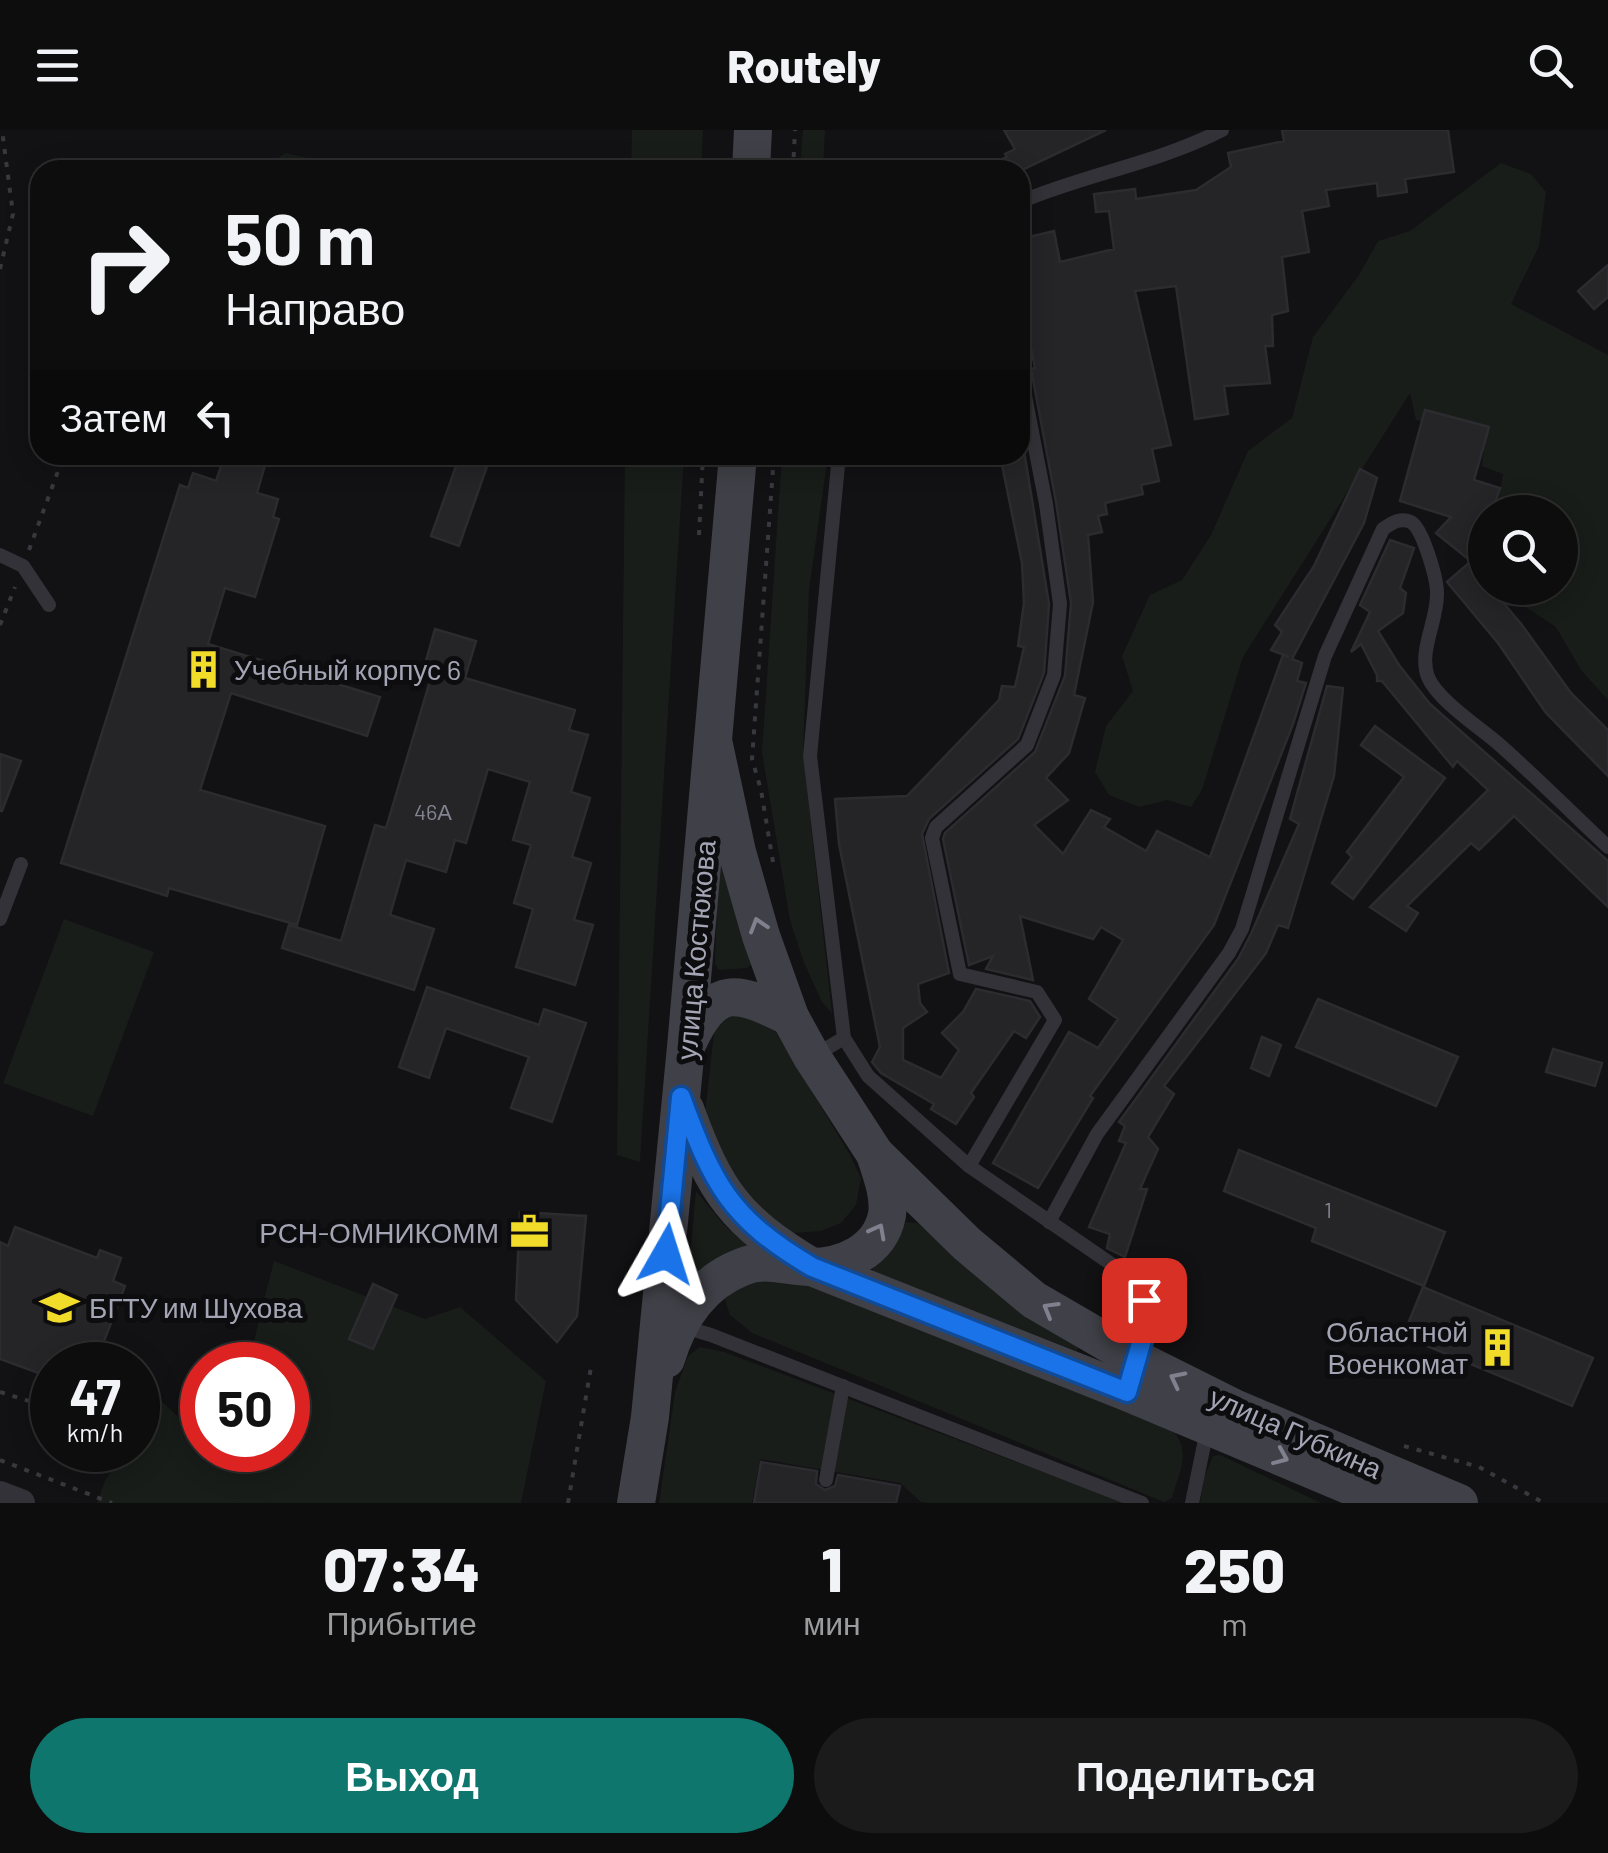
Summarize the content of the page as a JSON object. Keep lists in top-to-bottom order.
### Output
{
  "streets": {
    "main road": ["улица Костюкова", "улица Губкина"]
  },
  "places": {
    "building": ["Учебный корпус 6", "Областной Военкомат"],
    "office": ["РСН-ОМНИКОММ"],
    "school or university": ["БГТУ им Шухова"]
  },
  "house_numbers": ["46А", "1"],
  "page": {
    "header": "Routely",
    "turn": ["50 m", "Направо"],
    "then": "Затем",
    "speed": "47 km/h",
    "limit": "50",
    "eta": [
      "07:34",
      "Прибытие",
      "1",
      "мин",
      "250",
      "m"
    ],
    "buttons": ["Выход", "Поделиться"]
  }
}
